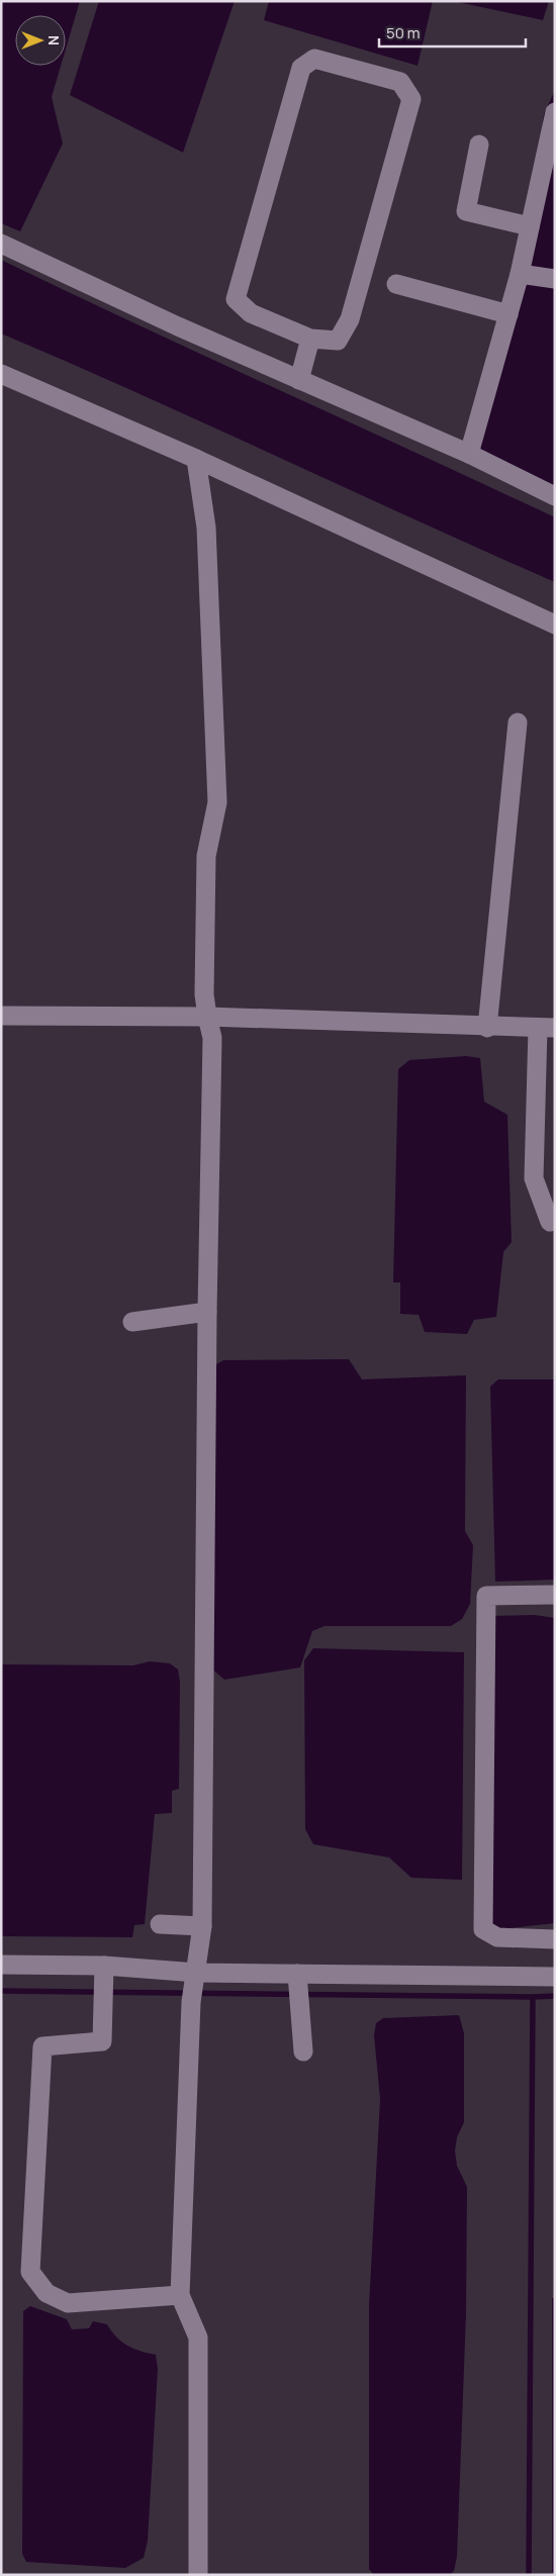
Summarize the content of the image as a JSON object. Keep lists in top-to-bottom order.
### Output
{
  "scale_bar": "50 m",
  "north": "right"
}
